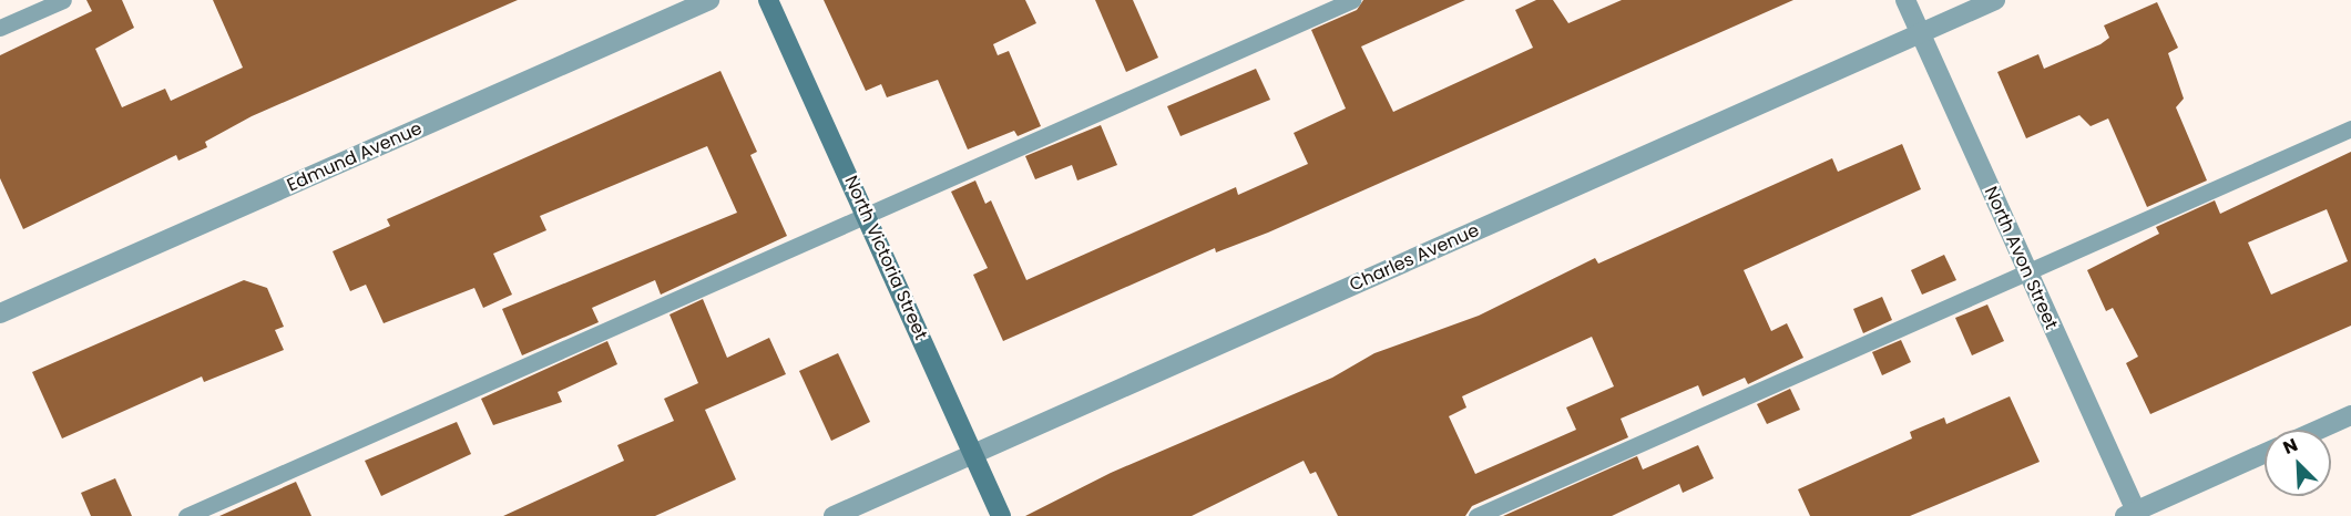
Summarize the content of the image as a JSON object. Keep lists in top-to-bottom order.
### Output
{
  "streets": {
    "street": [
      "Edmund Avenue",
      "North Victoria Street",
      "Charles Avenue",
      "North Avon Street"
    ]
  },
  "crossings": [
    ["North Victoria Street", "Charles Avenue"],
    ["Charles Avenue", "North Avon Street"]
  ],
  "north": "top left"
}
